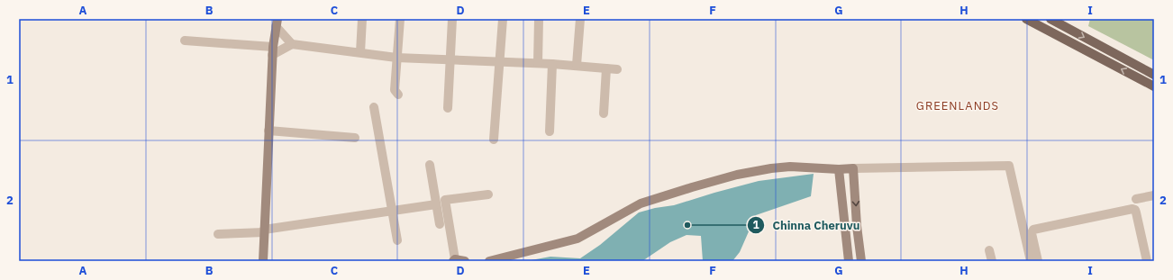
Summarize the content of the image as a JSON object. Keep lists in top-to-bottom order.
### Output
{
  "districts": ["GREENLANDS"],
  "places": ["Chinna Cheruvu"],
  "grid": {
    "columns": [
      "A",
      "B",
      "C",
      "D",
      "E",
      "F",
      "G",
      "H",
      "I"
    ],
    "rows": ["1", "2"]
  }
}
